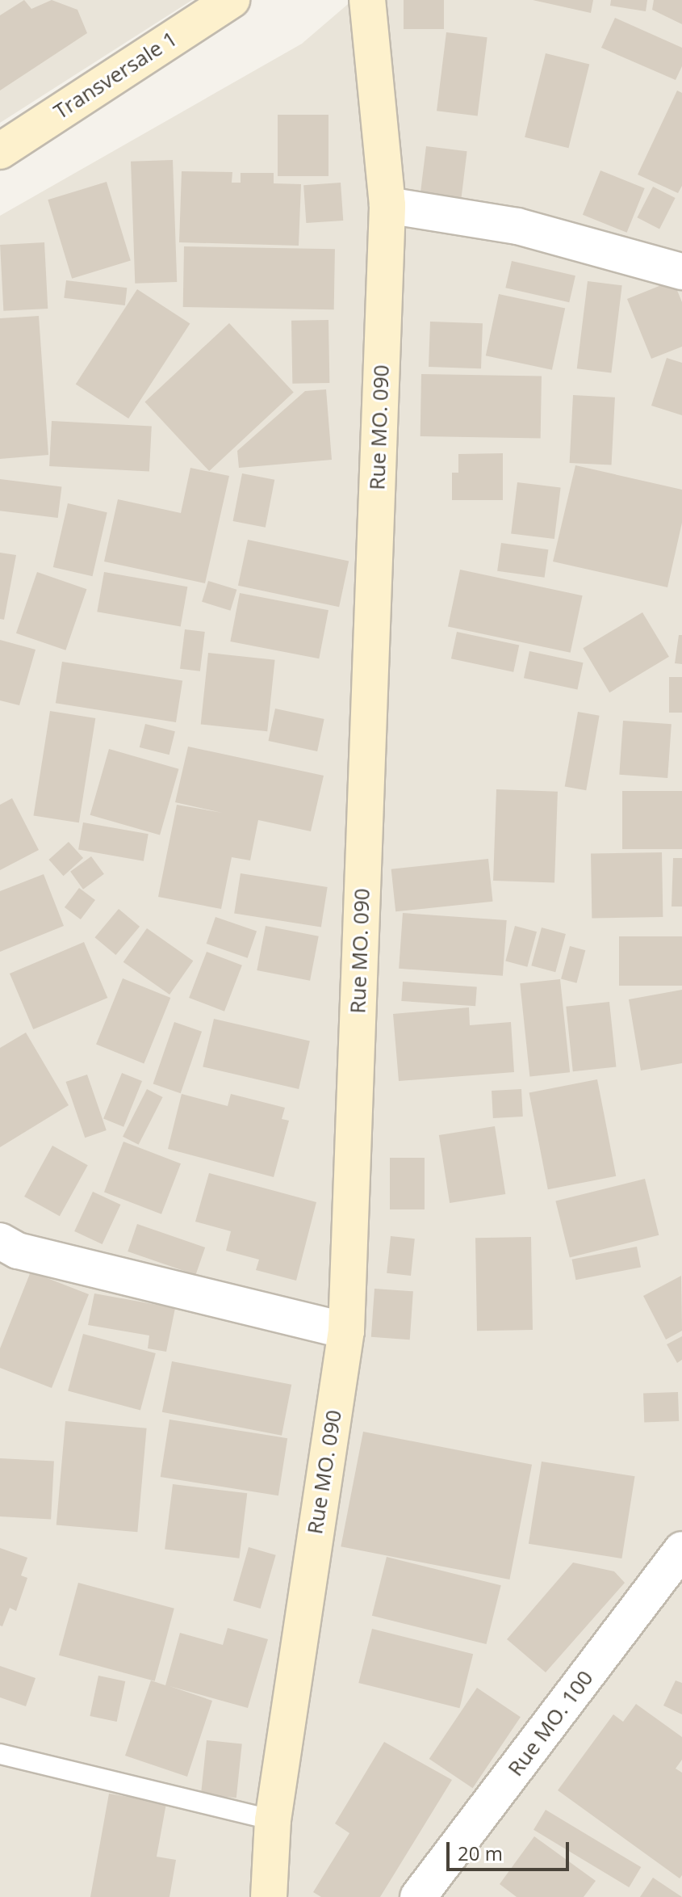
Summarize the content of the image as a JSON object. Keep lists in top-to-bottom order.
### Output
{
  "streets": {
    "street": ["Transversale 1", "Rue MO. 090", "Rue MO. 100"]
  },
  "scale_bar": "20 m"
}
